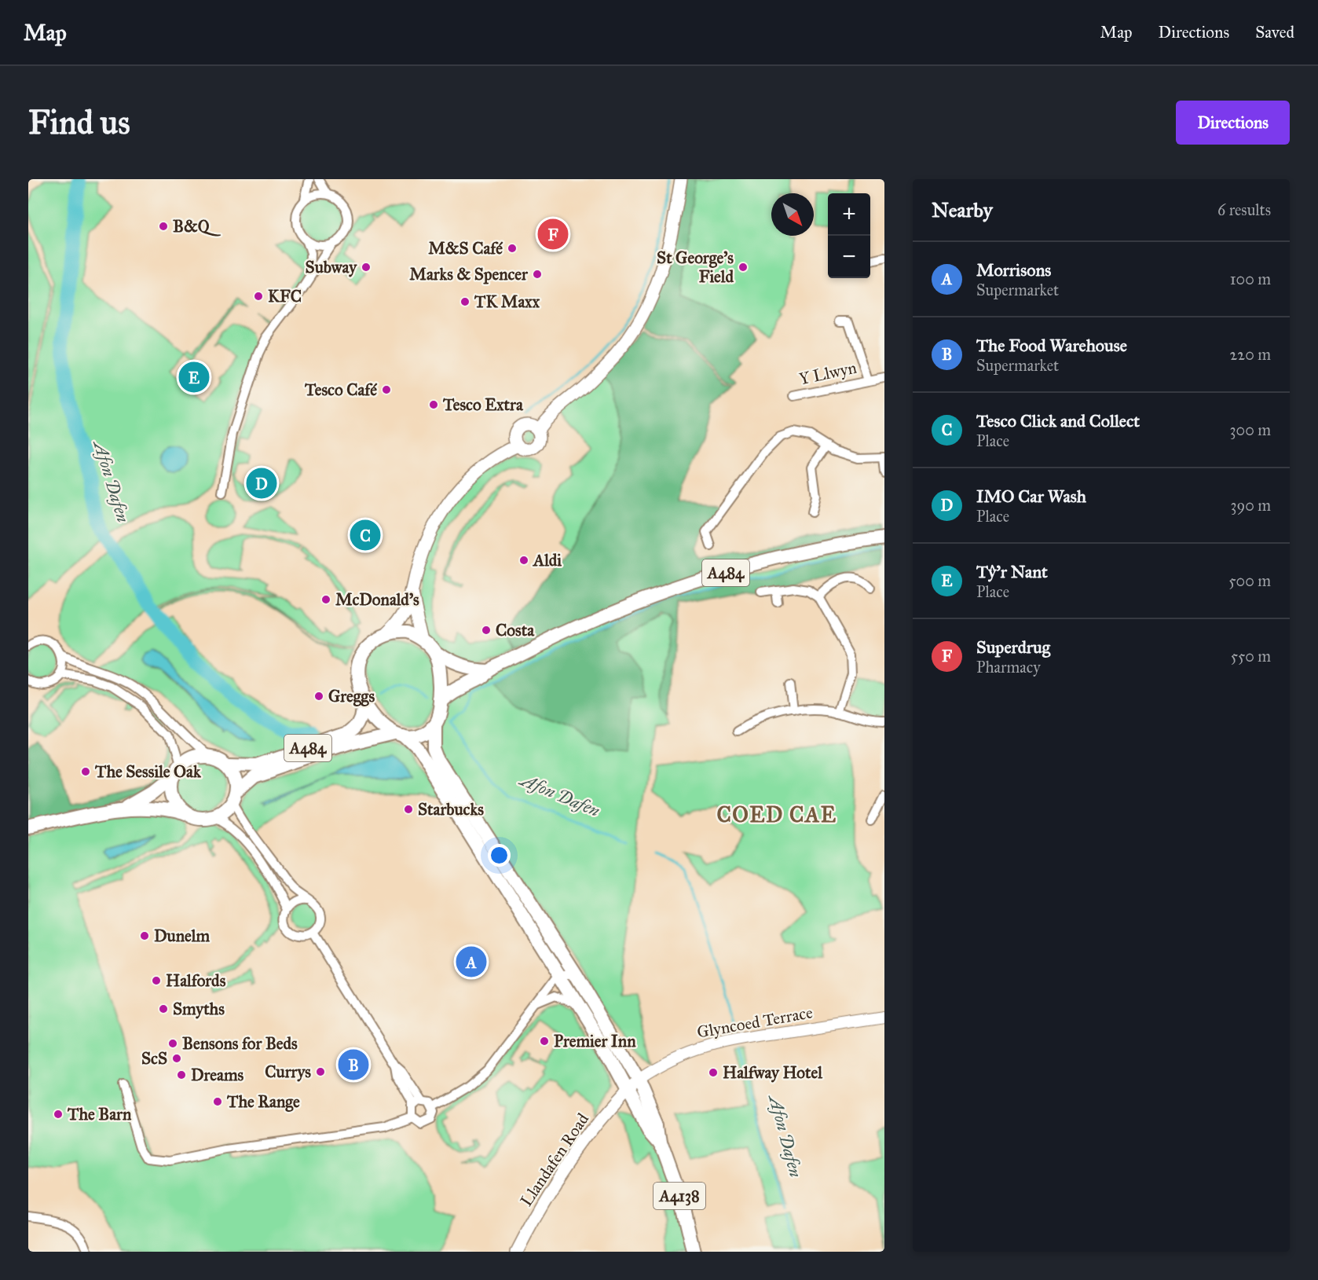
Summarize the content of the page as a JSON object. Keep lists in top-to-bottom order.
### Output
{
  "streets": {
    "main road": ["A484", "Llandafen Road", "A4138"],
    "street": ["Y Llwyn", "Glyncoed Terrace"]
  },
  "crossings": [
    ["A484", "A4138"],
    ["Glyncoed Terrace", "Llandafen Road"],
    ["Glyncoed Terrace", "A4138"],
    ["Llandafen Road", "A4138"]
  ],
  "districts": ["COED CAE"],
  "water": ["Afon Dafen"],
  "places": [
    "B&Q",
    "M&S Café",
    "Subway",
    "St George's Field",
    "Marks & Spencer",
    "KFC",
    "TK Maxx",
    "Tesco Café",
    "Tesco Extra",
    "Aldi",
    "McDonald's",
    "Costa",
    "Greggs",
    "The Sessile Oak",
    "Starbucks",
    "Dunelm",
    "Halfords",
    "Smyths",
    "Premier Inn",
    "Bensons for Beds",
    "ScS",
    "Currys",
    "Halfway Hotel",
    "Dreams",
    "The Range",
    "The Barn"
  ],
  "north": "bottom right",
  "page": {
    "header": "Map",
    "nav": ["Map", "Directions", "Saved"],
    "buttons": "Directions",
    "title": "Find us",
    "heading": ["Nearby", "6 results"],
    "map_buttons": ["+", "−"],
    "pins": [
      "F",
      "E",
      "D",
      "C",
      "A",
      "B"
    ],
    "list": [
      {
        "mark": "A",
        "name": "Morrisons",
        "note": "Supermarket",
        "value": "100 m"
      },
      {
        "mark": "B",
        "name": "The Food Warehouse",
        "note": "Supermarket",
        "value": "220 m"
      },
      {
        "mark": "C",
        "name": "Tesco Click and Collect",
        "note": "Place",
        "value": "300 m"
      },
      {
        "mark": "D",
        "name": "IMO Car Wash",
        "note": "Place",
        "value": "390 m"
      },
      {
        "mark": "E",
        "name": "Tŷ'r Nant",
        "note": "Place",
        "value": "500 m"
      },
      {
        "mark": "F",
        "name": "Superdrug",
        "note": "Pharmacy",
        "value": "550 m"
      }
    ]
  }
}
